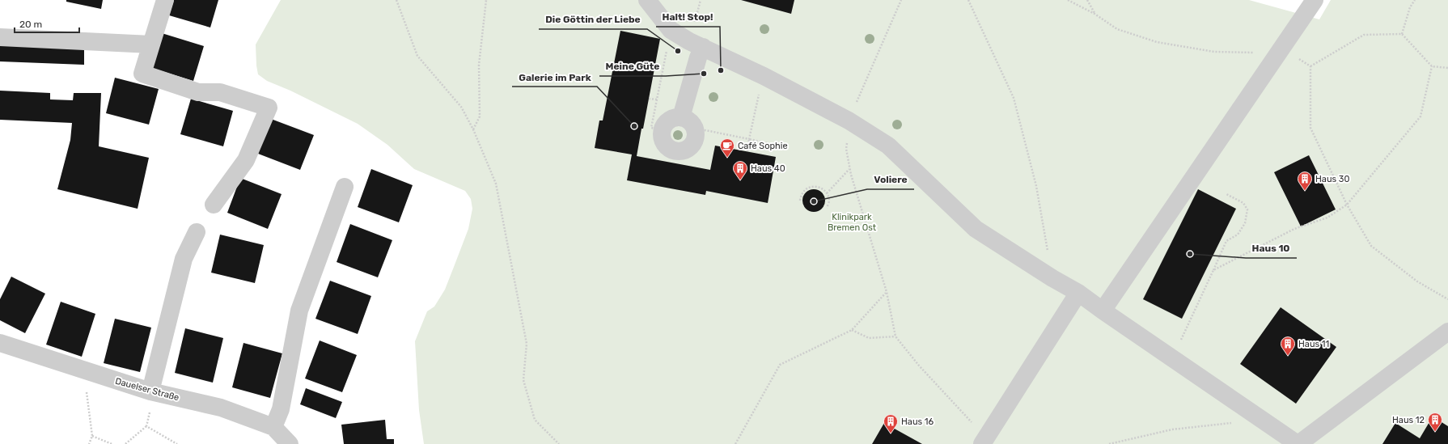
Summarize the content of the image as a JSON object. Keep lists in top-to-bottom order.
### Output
{
  "streets": {
    "street": ["Dauelser Straße"]
  },
  "parks": ["Klinikpark Bremen Ost"],
  "places": {
    "other": [
      "Die Göttin der Liebe",
      "Halt! Stop!",
      "Meine Güte",
      "Galerie im Park",
      "Voliere",
      "Haus 10"
    ],
    "cafe": ["Café Sophie"],
    "building": [
      "Haus 40",
      "Haus 30",
      "Haus 11",
      "Haus 12",
      "Haus 16"
    ]
  },
  "scale_bar": "20 m"
}
